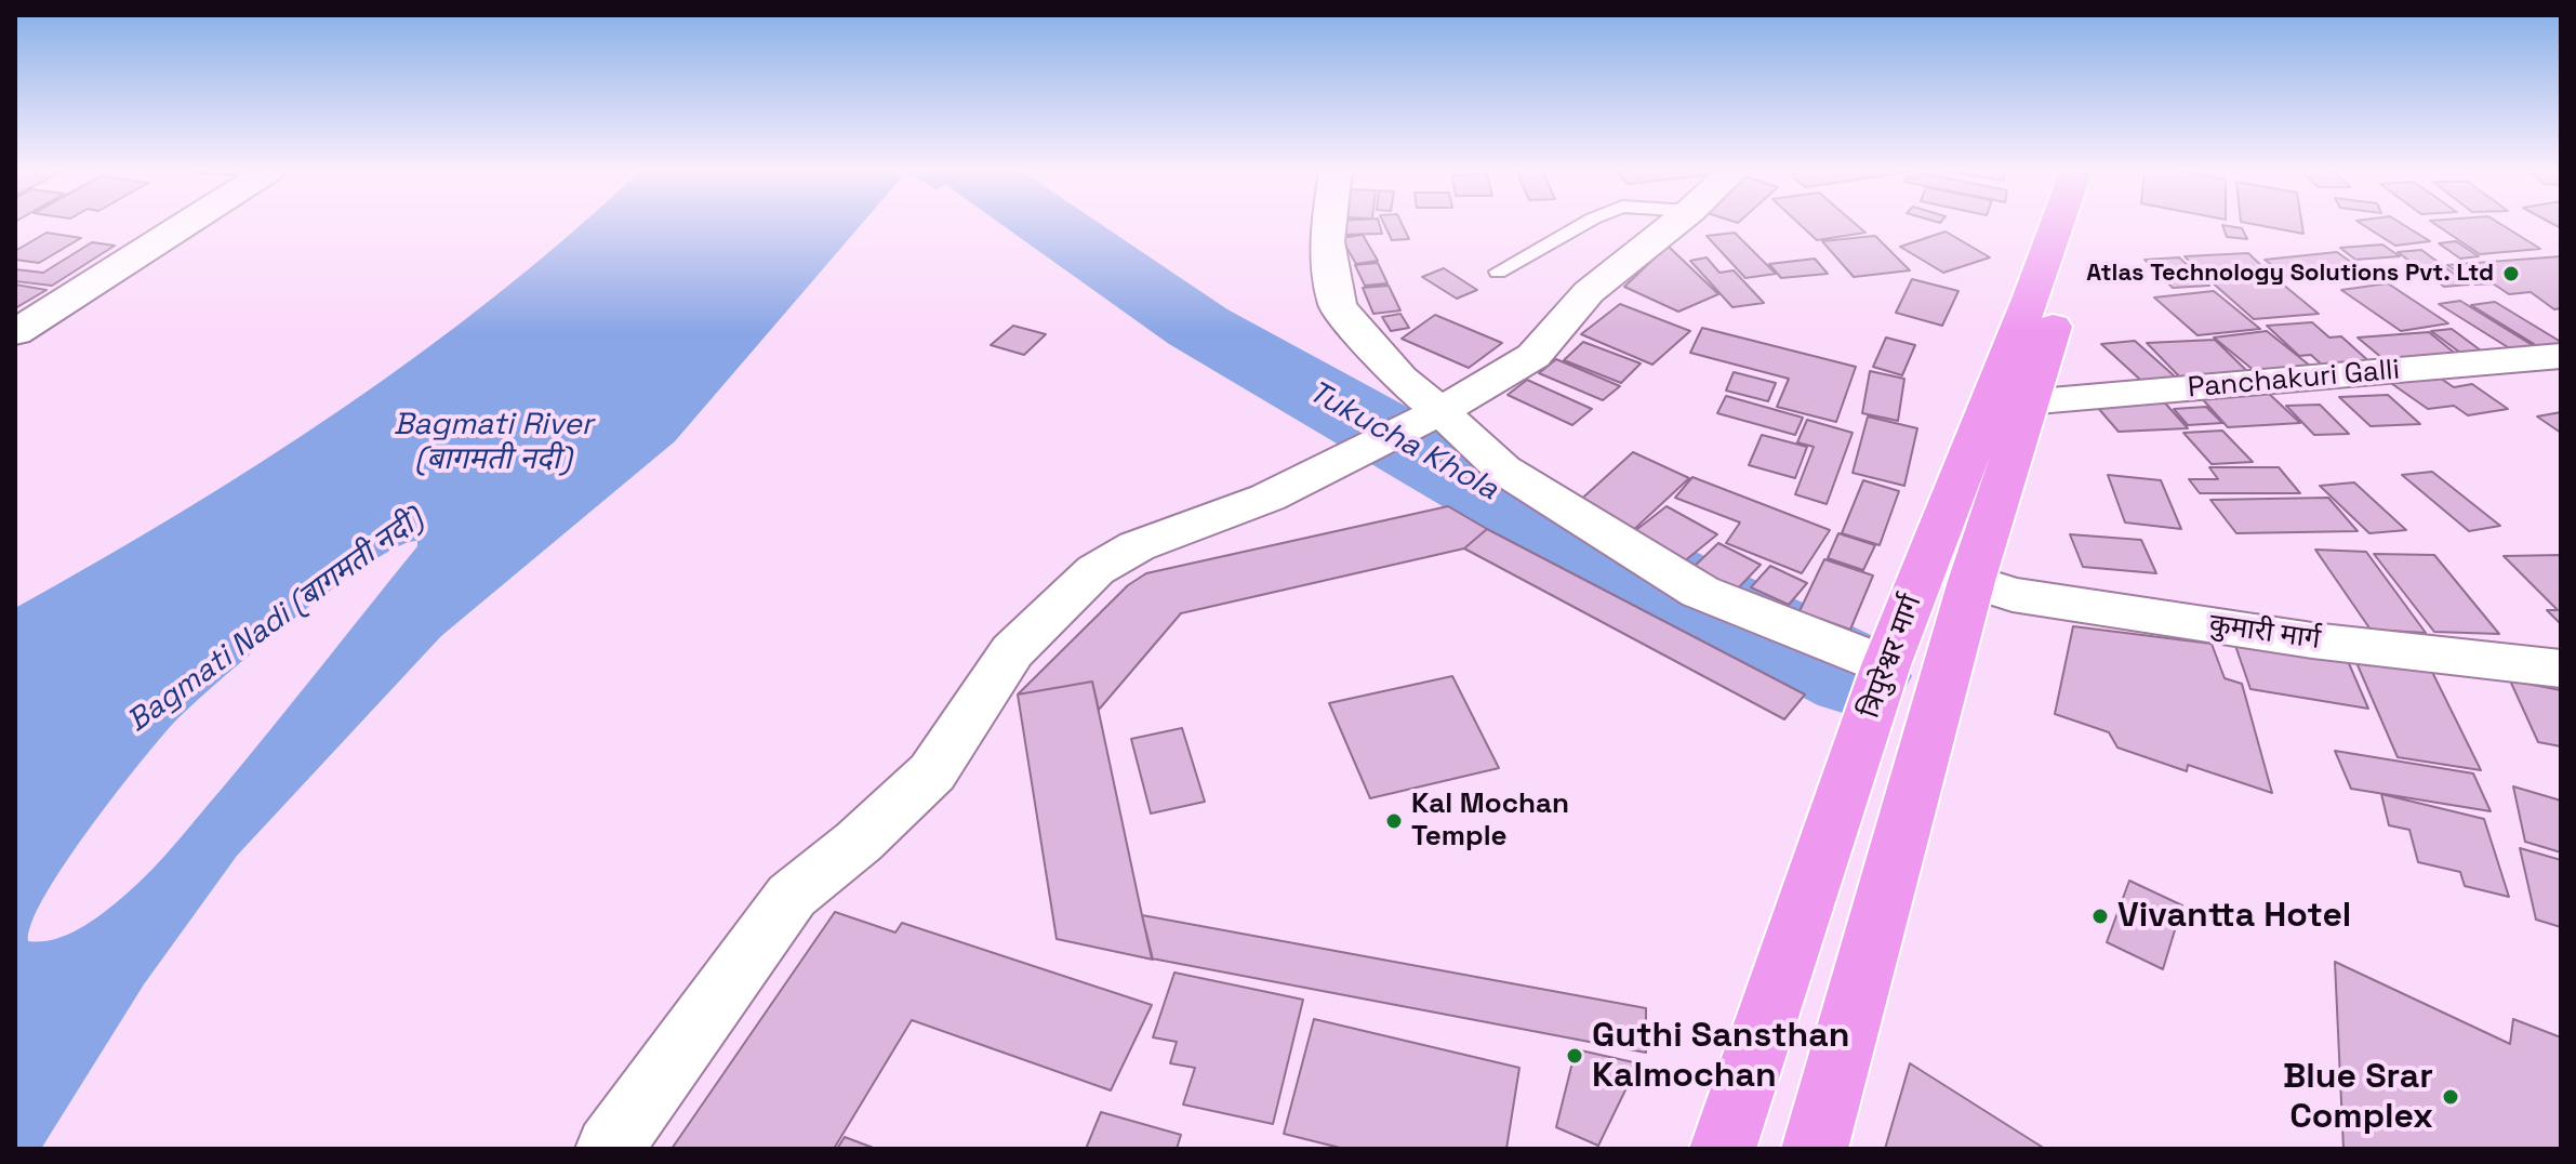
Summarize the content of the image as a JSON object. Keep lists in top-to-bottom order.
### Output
{
  "streets": {
    "highway": ["त्रिपुरेश्वर मार्ग"],
    "street": ["Panchakuri Galli", "कुमारी मार्ग"]
  },
  "crossings": [
    ["Panchakuri Galli", "त्रिपुरेश्वर मार्ग"],
    ["कुमारी मार्ग", "त्रिपुरेश्वर मार्ग"]
  ],
  "water": ["Bagmati River (बागमती नदी)", "Tukucha Khola", "Bagmati Nadi (बागमती नदी)"],
  "places": [
    "Atlas Technology Solutions Pvt. Ltd",
    "Kal Mochan Temple",
    "Vivantta Hotel",
    "Guthi Sansthan Kalmochan",
    "Blue Srar Complex"
  ]
}
